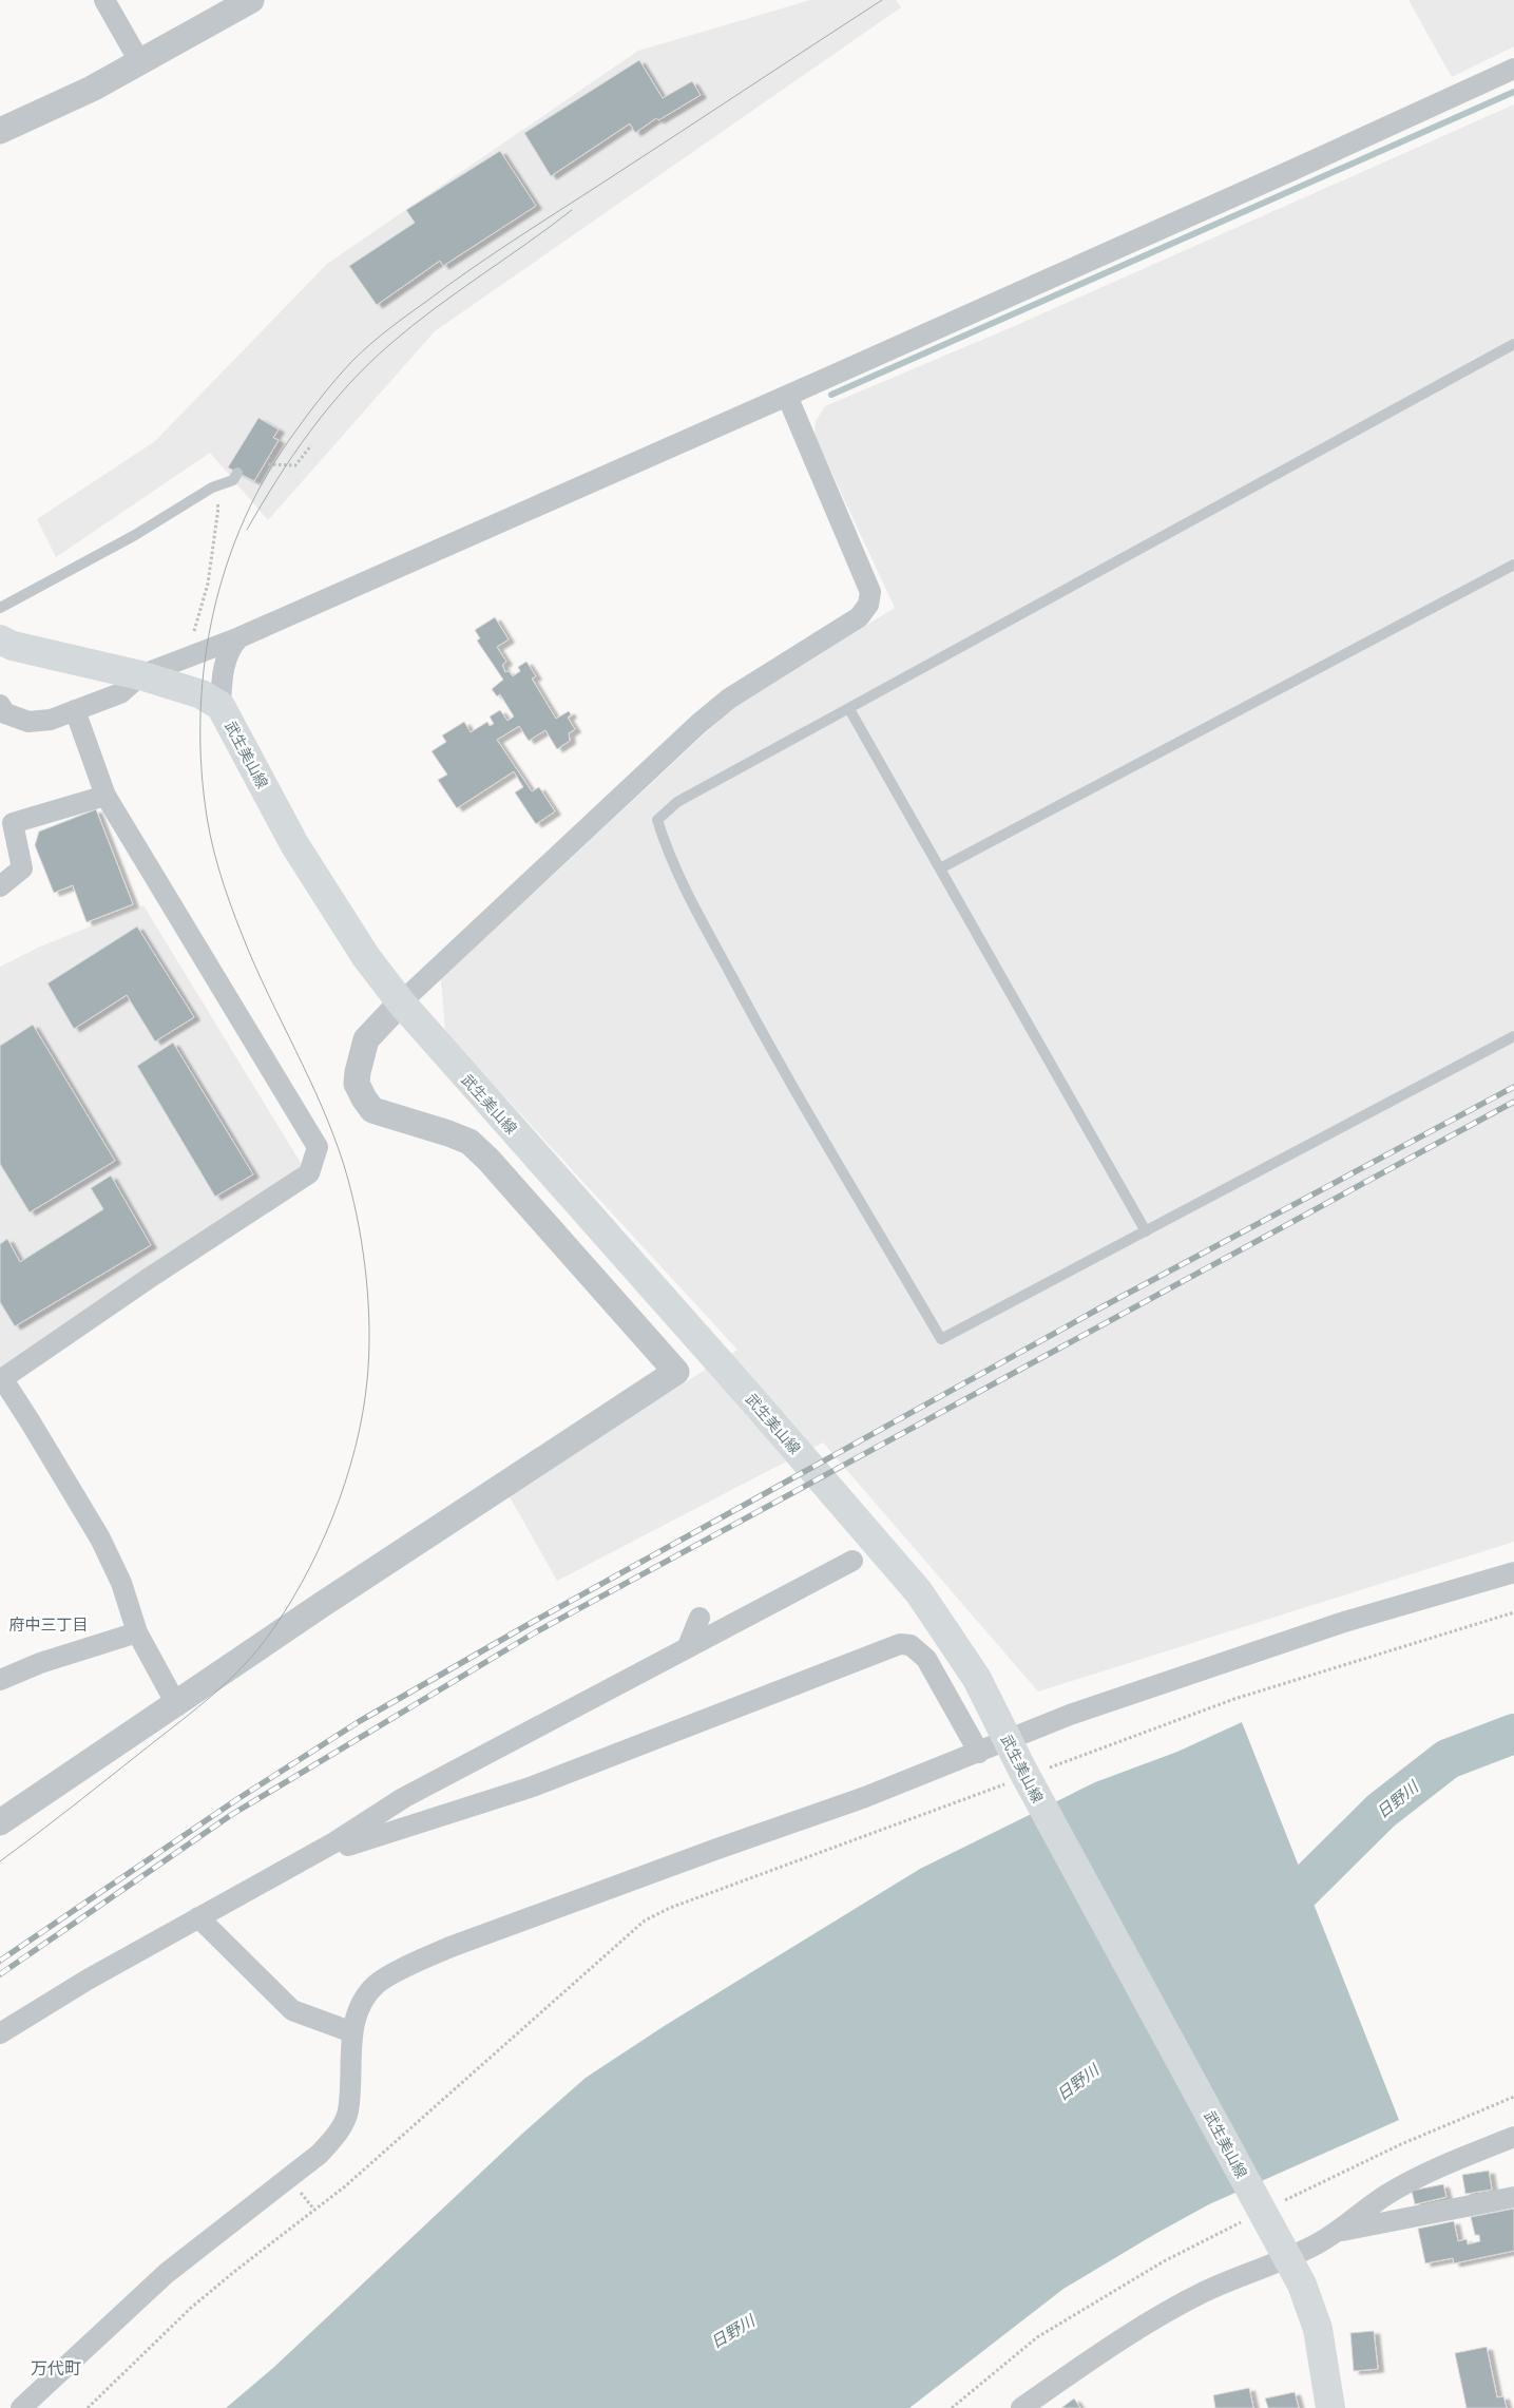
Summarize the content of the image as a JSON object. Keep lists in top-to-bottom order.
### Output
{
  "streets": {
    "main road": ["武生美山線"]
  },
  "districts": ["府中三丁目", "万代町"],
  "water": ["日野川"]
}
